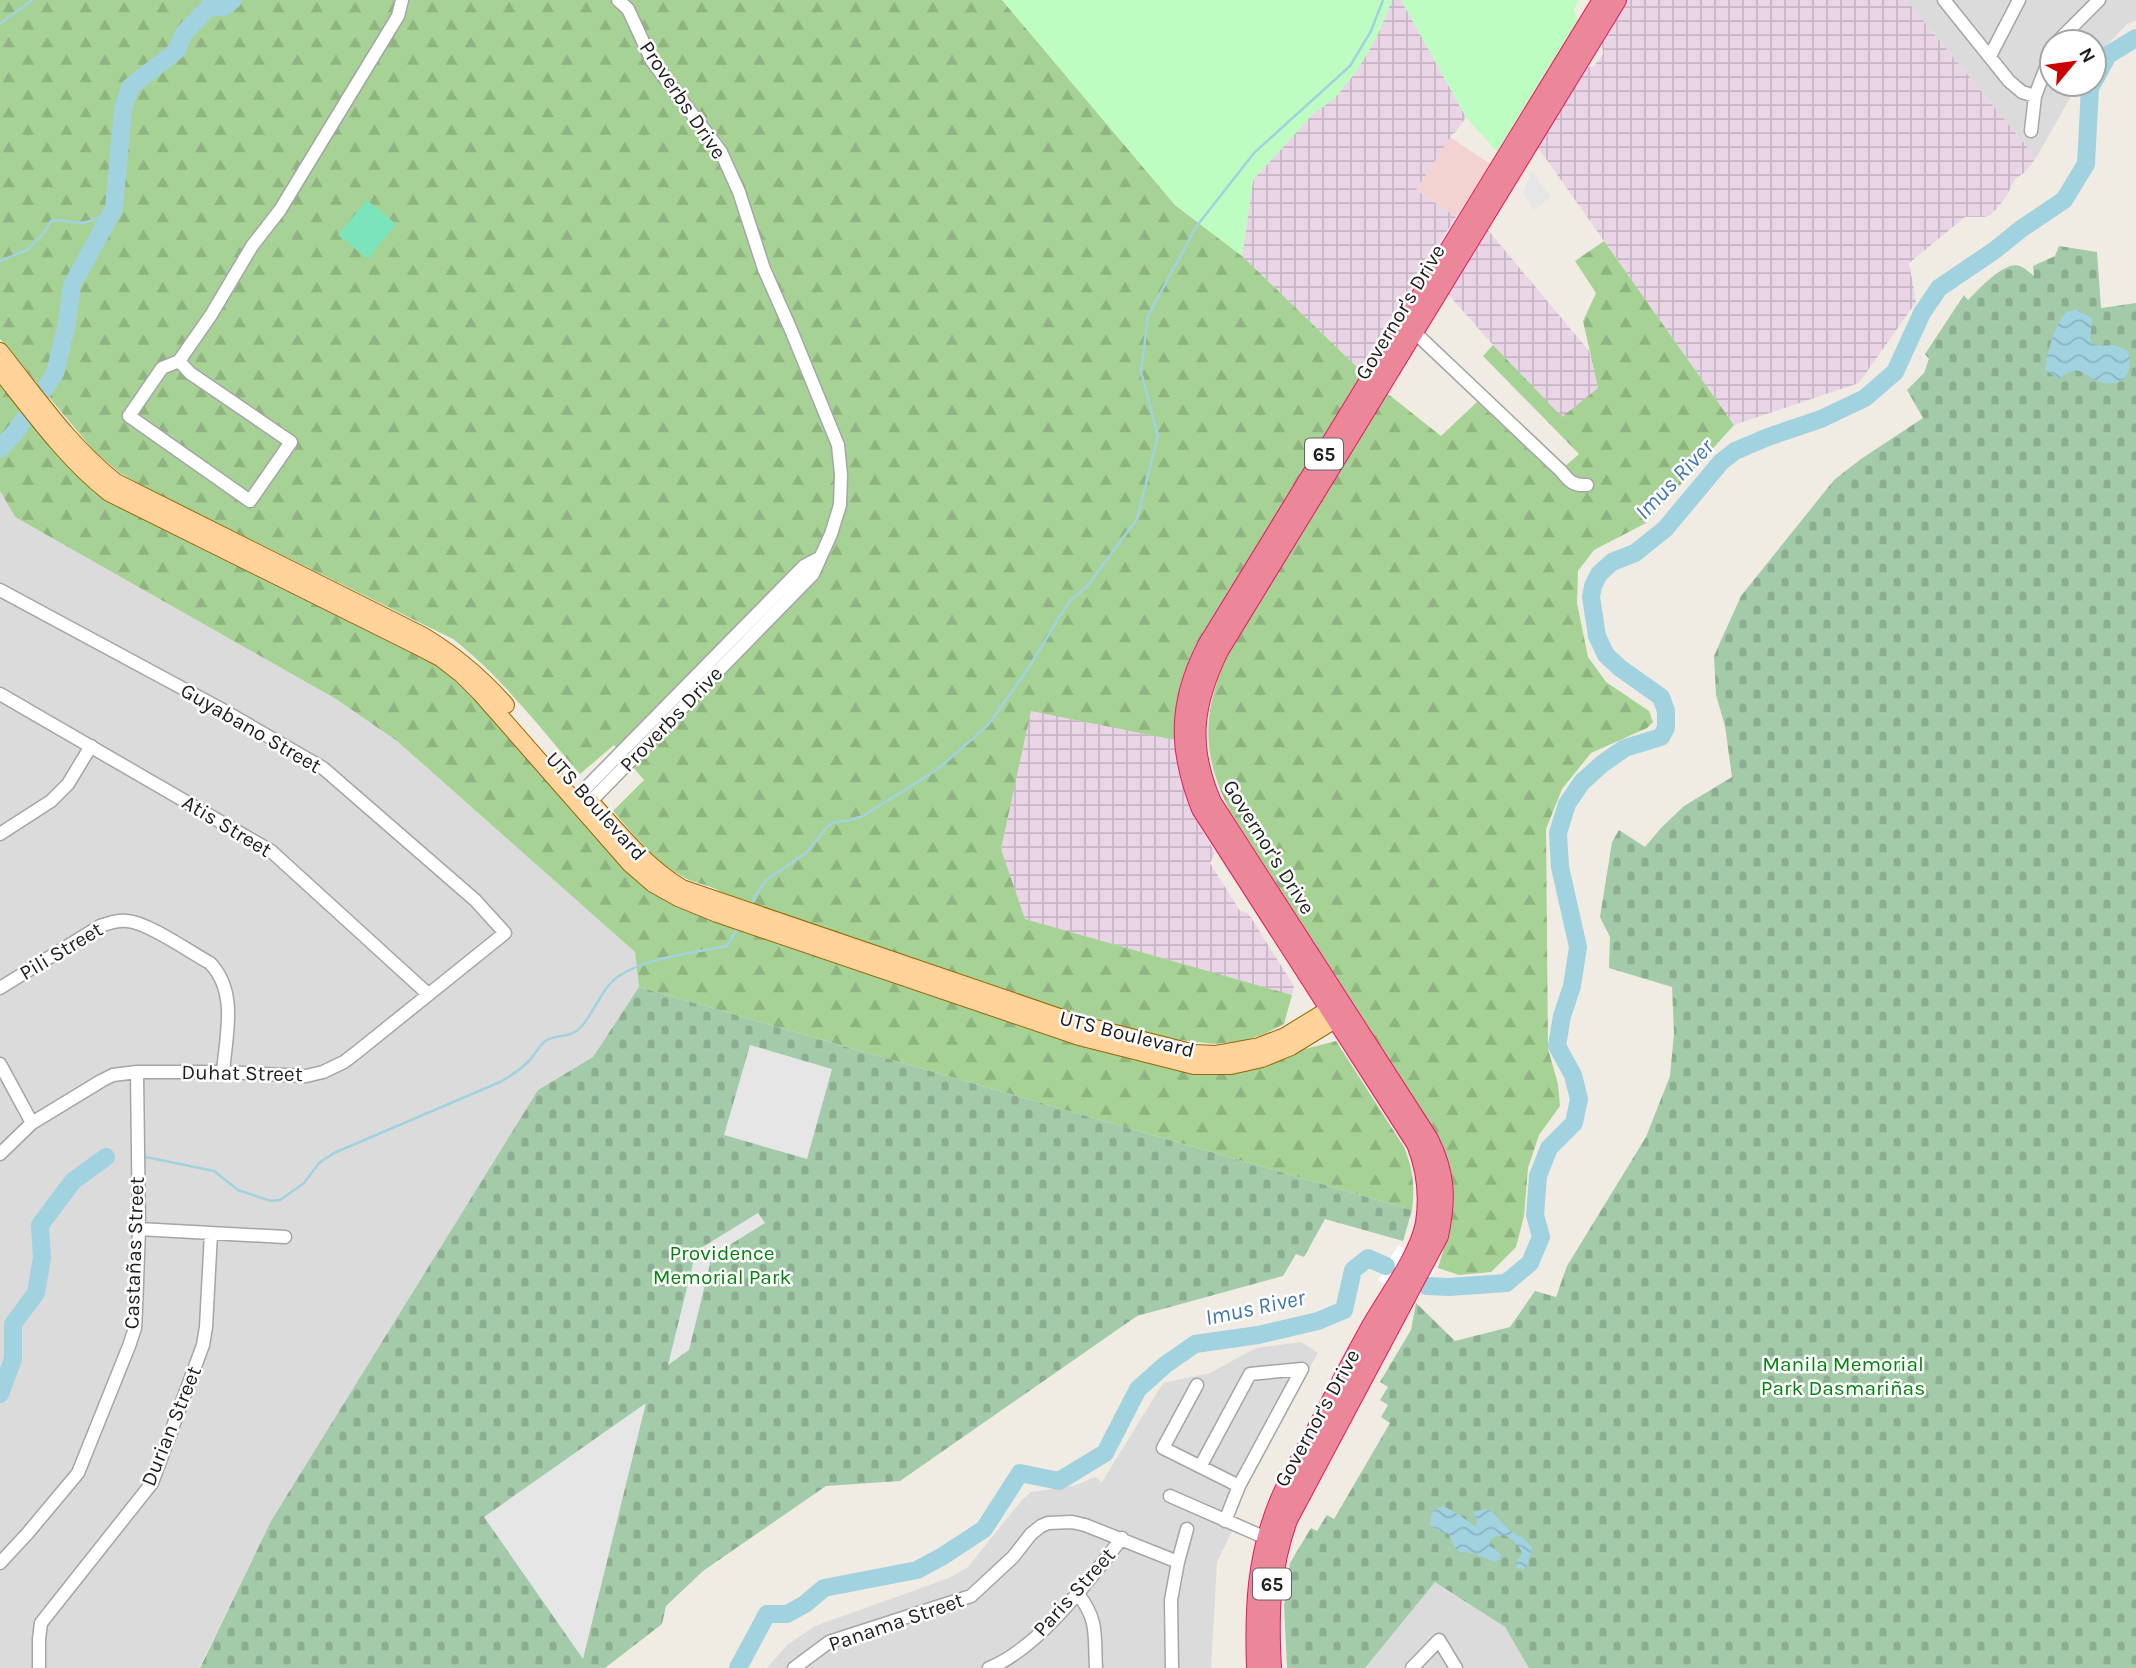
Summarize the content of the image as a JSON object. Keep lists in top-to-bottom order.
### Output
{
  "streets": {
    "highway": ["Governor's Drive", "65"],
    "main road": ["UTS Boulevard"],
    "street": [
      "Proverbs Drive",
      "Guyabano Street",
      "Atis Street",
      "Pili Street",
      "Duhat Street",
      "Castañas Street",
      "Durian Street",
      "Paris Street",
      "Panama Street"
    ]
  },
  "crossings": [
    ["Proverbs Drive", "UTS Boulevard"],
    ["Governor's Drive", "UTS Boulevard"],
    ["Guyabano Street", "Duhat Street"],
    ["Atis Street", "Duhat Street"],
    ["Pili Street", "Duhat Street"],
    ["Duhat Street", "Castañas Street"],
    ["Paris Street", "Panama Street"]
  ],
  "water": ["Imus River"],
  "parks": ["Providence Memorial Park", "Manila Memorial Park Dasmariñas"],
  "north": "top right"
}
